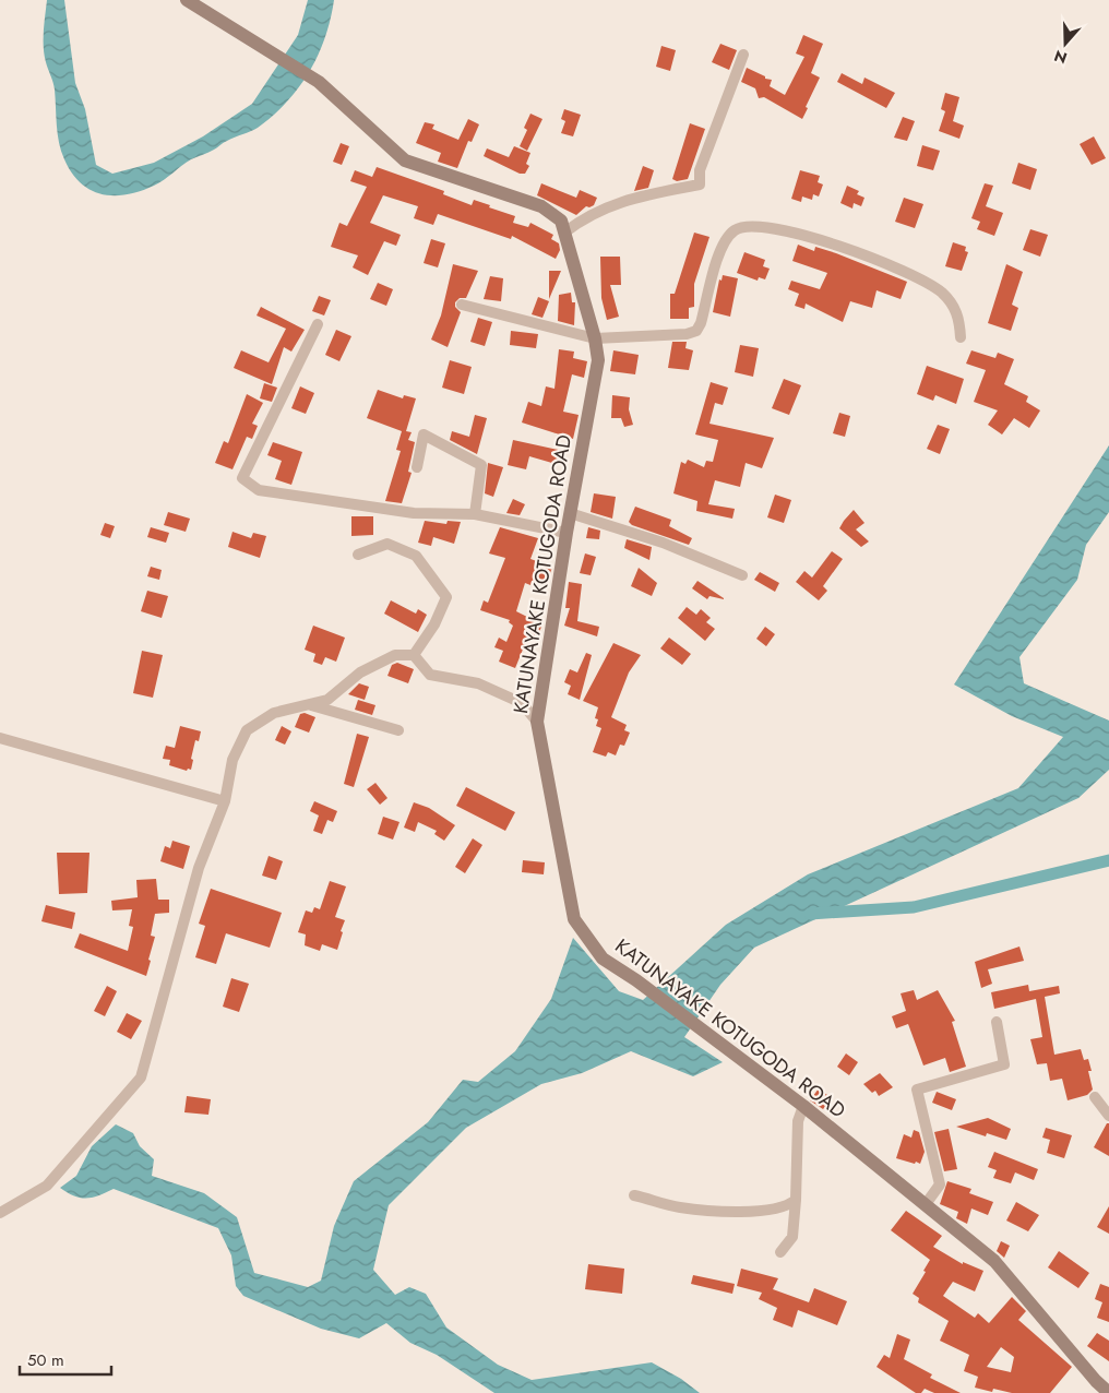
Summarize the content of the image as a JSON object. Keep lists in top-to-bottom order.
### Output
{
  "streets": {
    "main road": ["KATUNAYAKE KOTUGODA ROAD"]
  },
  "scale_bar": "50 m",
  "north": "bottom"
}
